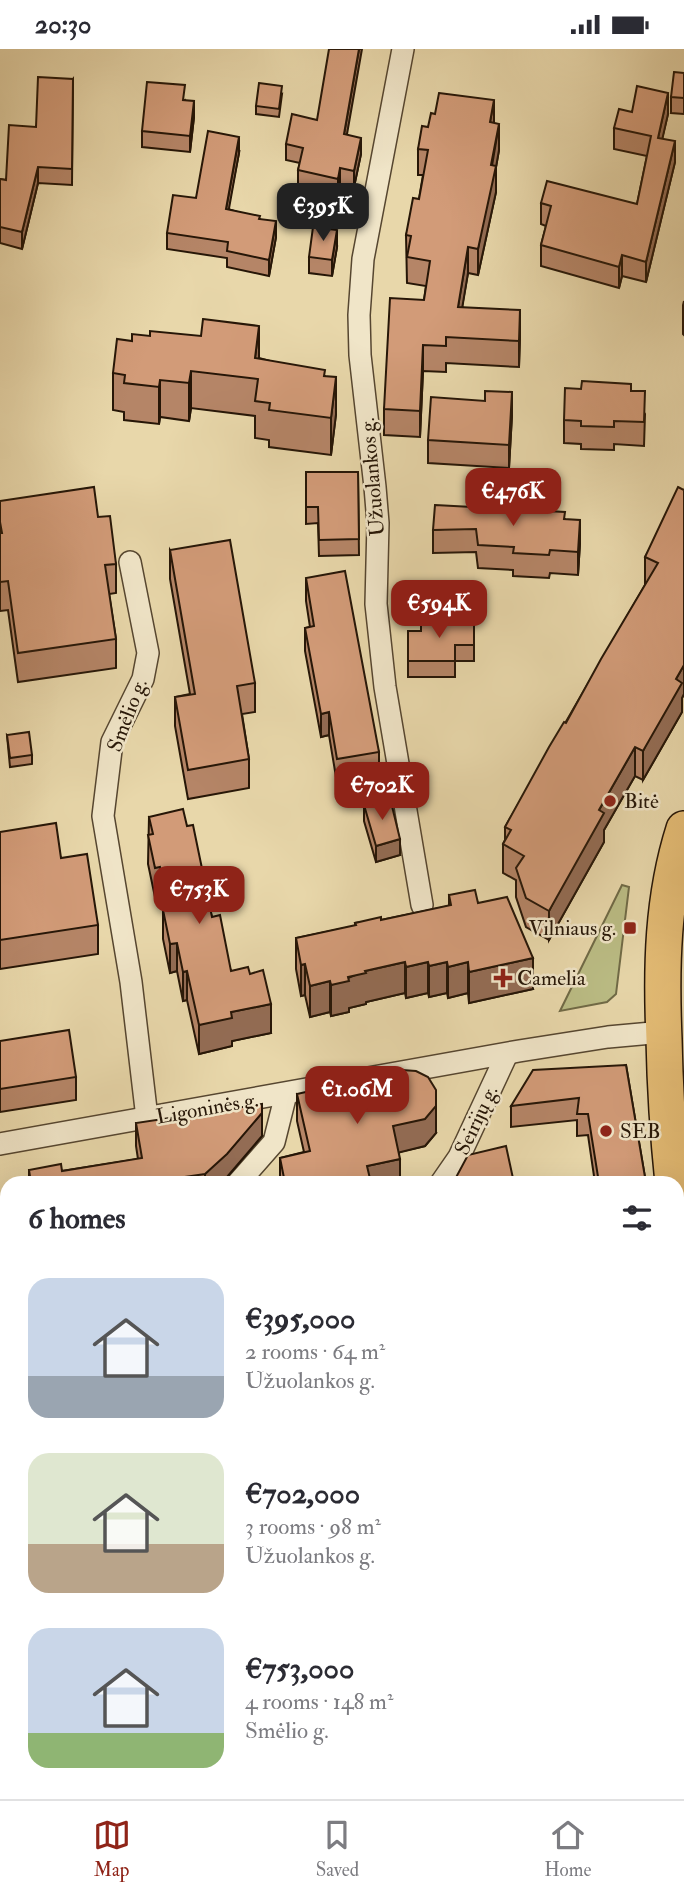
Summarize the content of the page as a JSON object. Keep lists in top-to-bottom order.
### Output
{
  "streets": {
    "street": [
      "Užuolankos g.",
      "Smėlio g.",
      "Ligoninės g.",
      "Seirijų g."
    ]
  },
  "crossings": [
    ["Smėlio g.", "Ligoninės g."],
    ["Ligoninės g.", "Seirijų g."]
  ],
  "places": {
    "other": ["Bitė", "SEB"],
    "transit": ["Vilniaus g."],
    "health": ["Camelia"]
  },
  "page": {
    "status": "20:30",
    "price": [
      "€395K",
      "€476K",
      "€594K",
      "€702K",
      "€753K",
      "€1.06M"
    ],
    "heading": "6 homes",
    "list": [
      {
        "name": "€395,000",
        "note": "2 rooms · 64 m² · Užuolankos g."
      },
      {
        "name": "€702,000",
        "note": "3 rooms · 98 m² · Užuolankos g."
      },
      {
        "name": "€753,000",
        "note": "4 rooms · 148 m² · Smėlio g."
      }
    ],
    "tabs": ["Map", "Saved", "Home"]
  }
}
